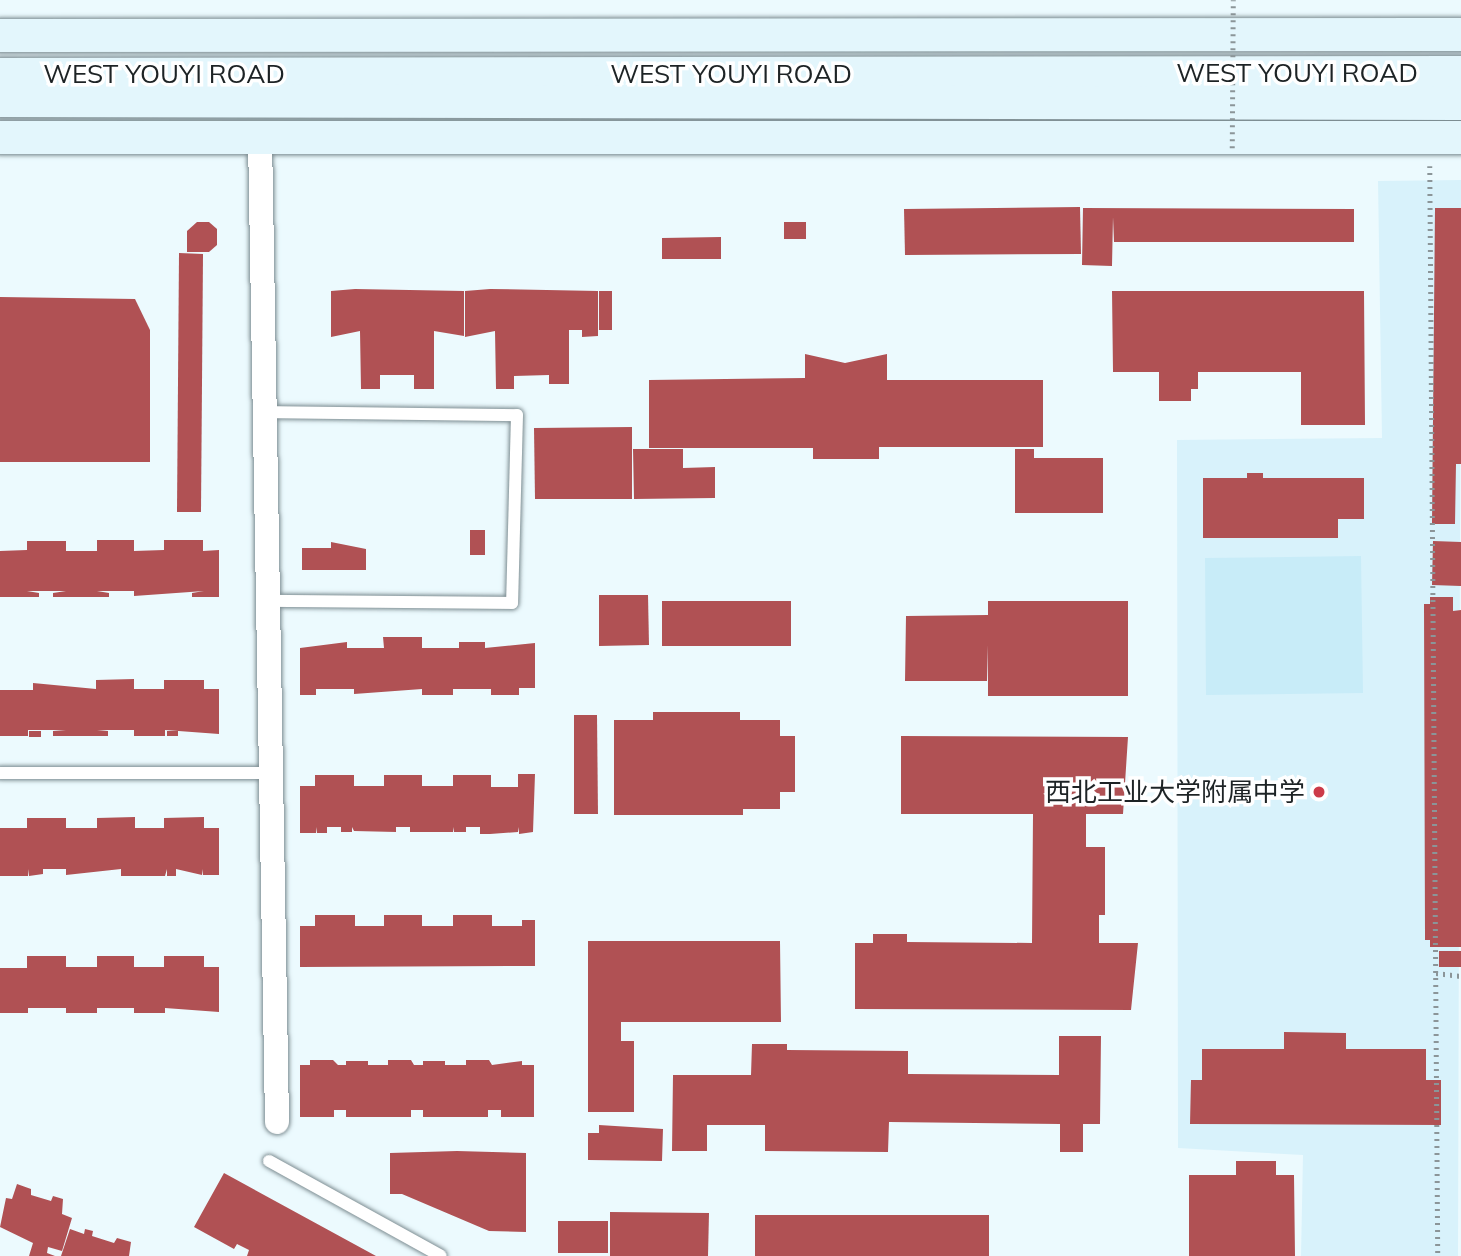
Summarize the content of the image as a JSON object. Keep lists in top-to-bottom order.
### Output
{
  "streets": {
    "main road": ["WEST YOUYI ROAD"]
  },
  "places": ["西北工业大学附属中学"]
}
